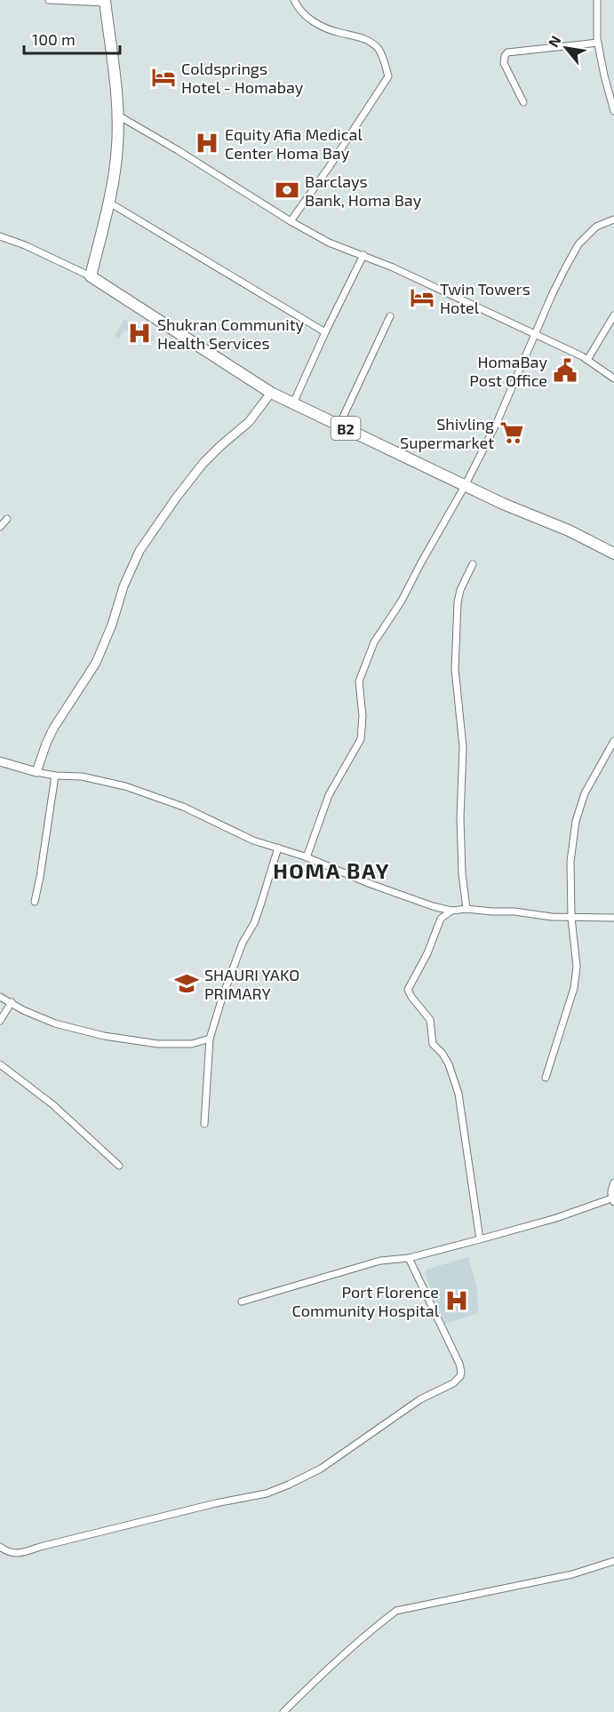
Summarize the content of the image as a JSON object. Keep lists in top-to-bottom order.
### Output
{
  "streets": {
    "highway": ["B2"]
  },
  "districts": ["HOMA BAY"],
  "places": {
    "hotel": ["Coldsprings Hotel - Homabay", "Twin Towers Hotel"],
    "hospital": ["Equity Afia Medical Center Homa Bay", "Shukran Community Health Services", "Port Florence Community Hospital"],
    "bank": ["Barclays Bank, Homa Bay"],
    "public building": ["HomaBay Post Office"],
    "supermarket": ["Shivling Supermarket"],
    "school or university": ["SHAURI YAKO PRIMARY"]
  },
  "scale_bar": "100 m",
  "north": "top left"
}
